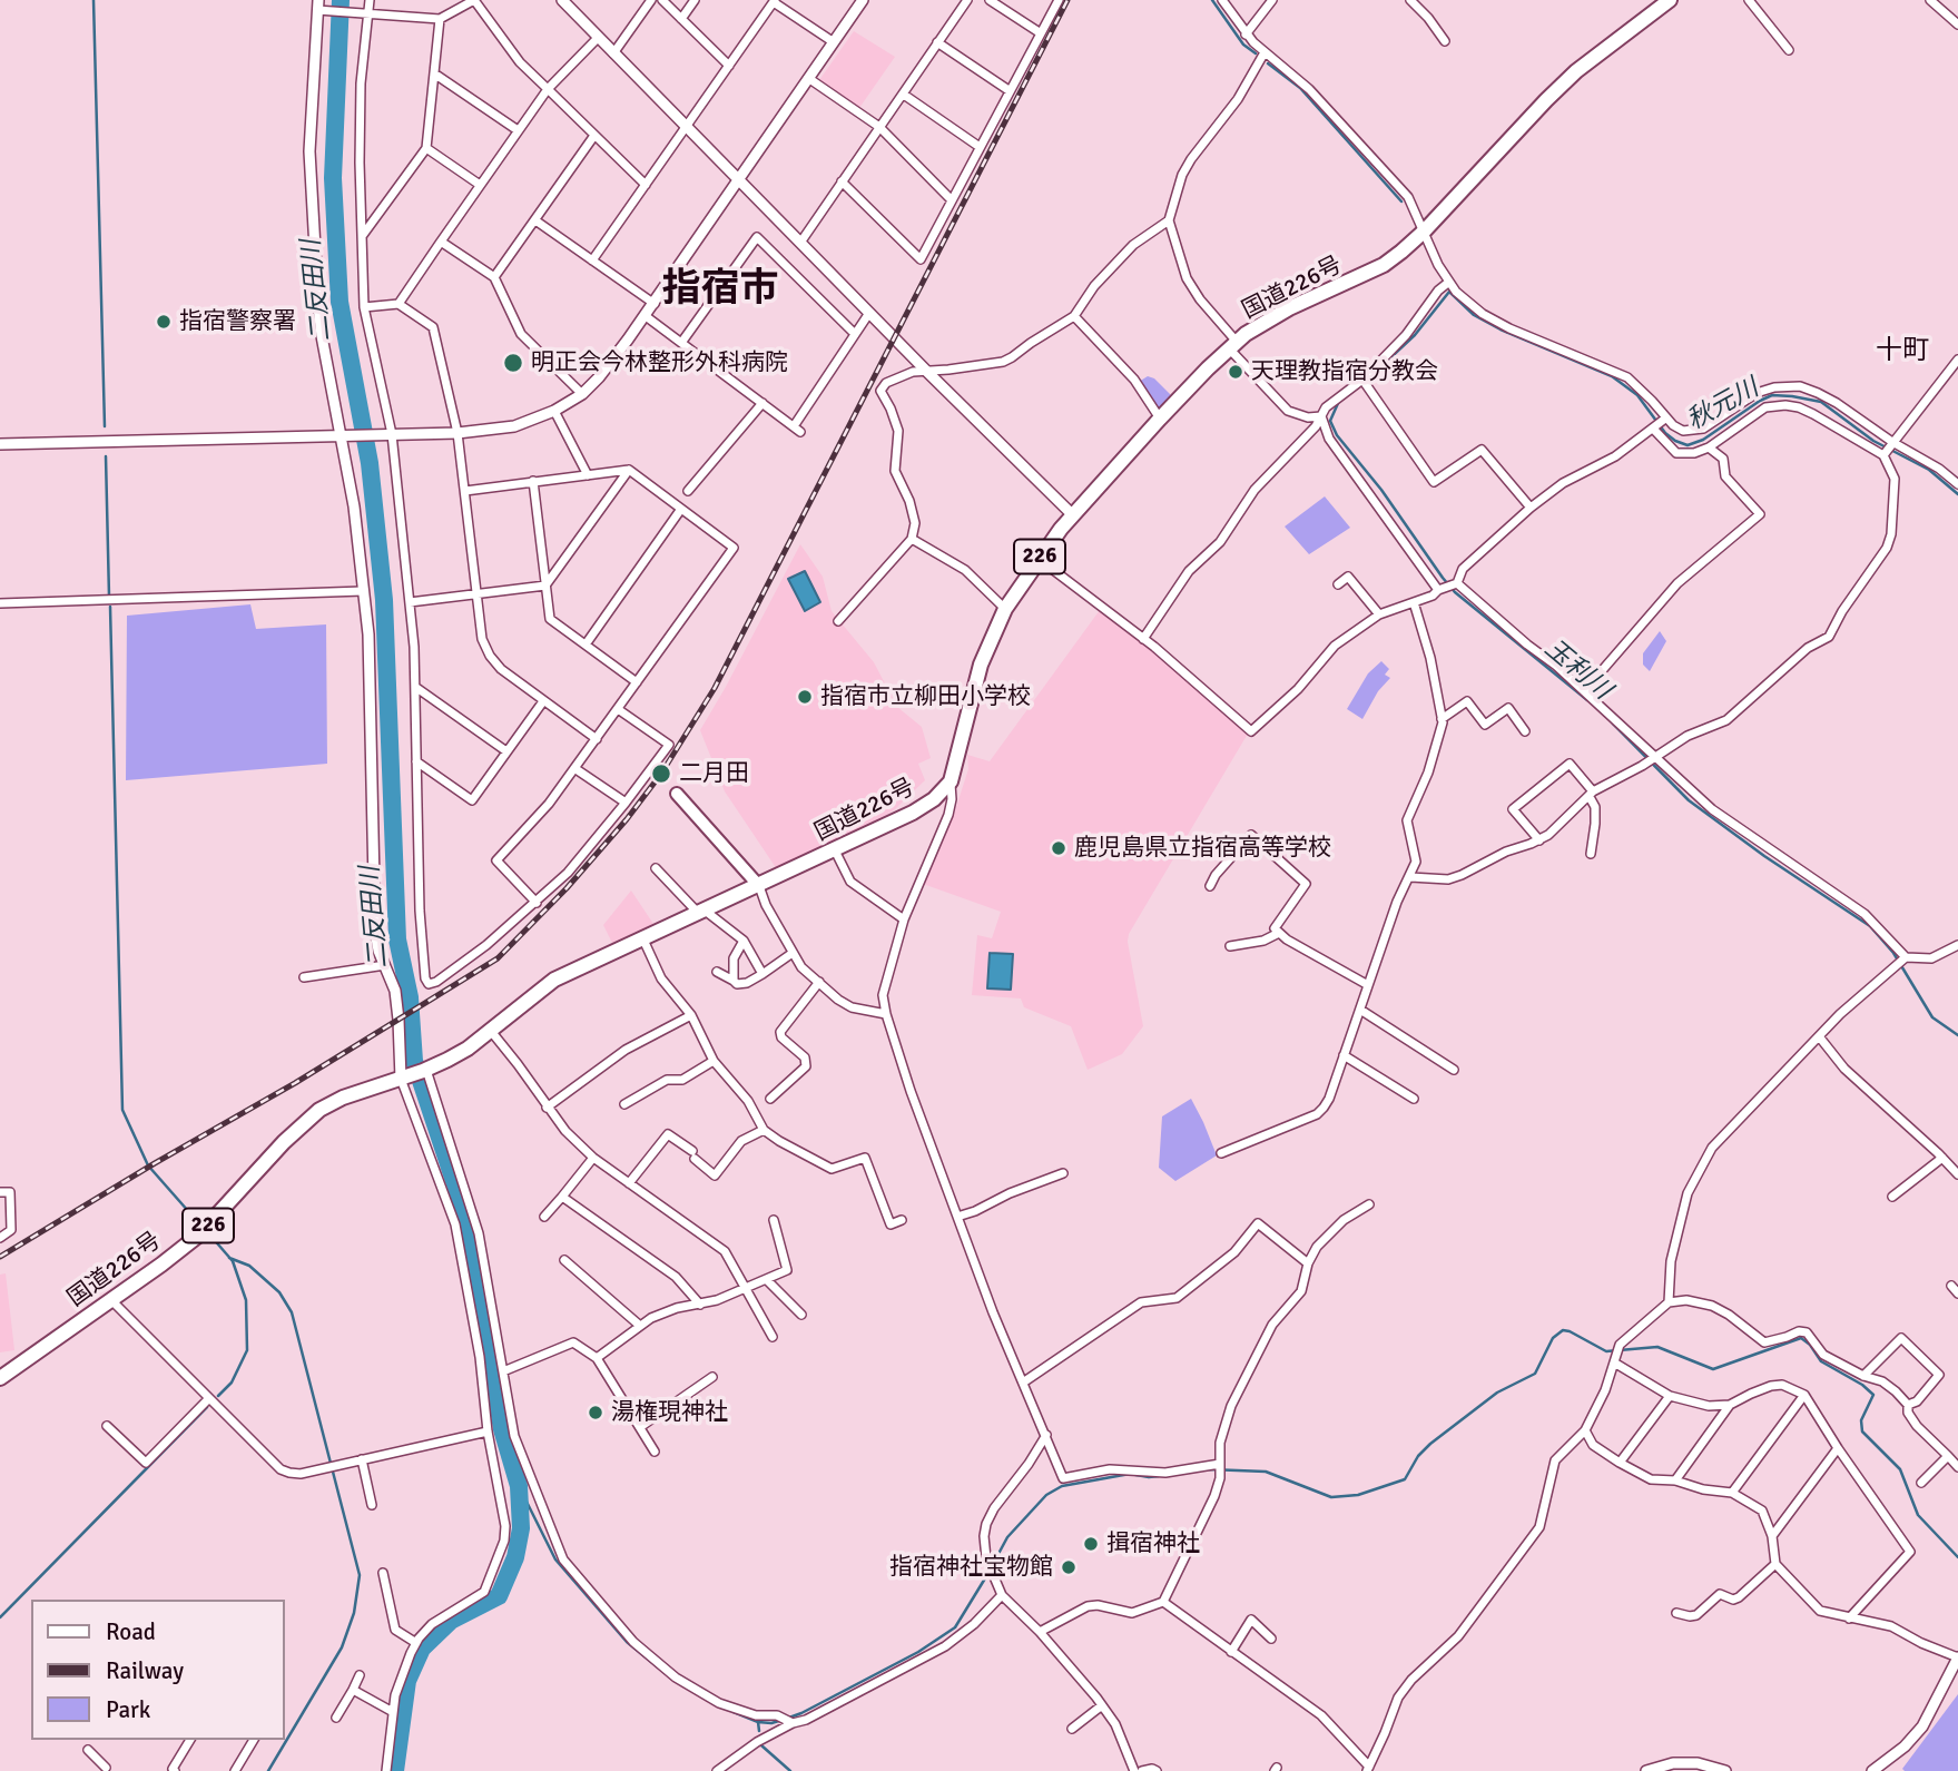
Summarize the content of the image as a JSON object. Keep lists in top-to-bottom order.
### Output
{
  "streets": {
    "highway": ["国道226号", "226"]
  },
  "districts": ["指宿市", "十町"],
  "water": ["二反田川", "秋元川", "玉利川"],
  "places": [
    "指宿警察署",
    "明正会今林整形外科病院",
    "天理教指宿分教会",
    "指宿市立柳田小学校",
    "二月田",
    "鹿児島県立指宿高等学校",
    "湯権現神社",
    "揖宿神社",
    "指宿神社宝物館"
  ],
  "legend": ["Road", "Railway", "Park"]
}
